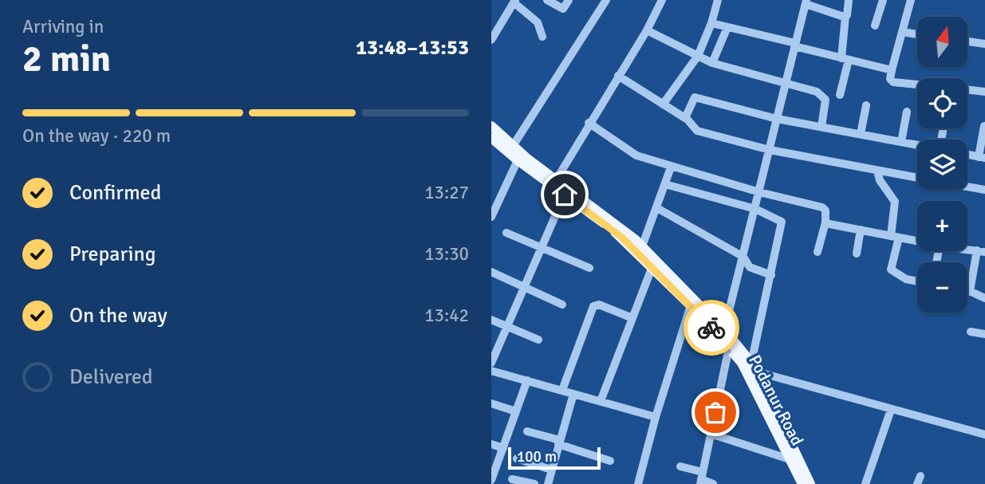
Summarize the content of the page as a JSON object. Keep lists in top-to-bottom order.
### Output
{
  "streets": {
    "main road": ["Podanur Road"]
  },
  "scale_bar": "100 m",
  "north": "top",
  "page": {
    "heading": ["2 min", "Arriving in", "13:48–13:53"],
    "map_buttons": ["+", "−"],
    "bar": "On the way · 220 m",
    "list": [
      ["Confirmed", "13:27"],
      ["Preparing", "13:30"],
      ["On the way", "13:42"],
      "Delivered"
    ],
    "scale": "100 m"
  }
}
